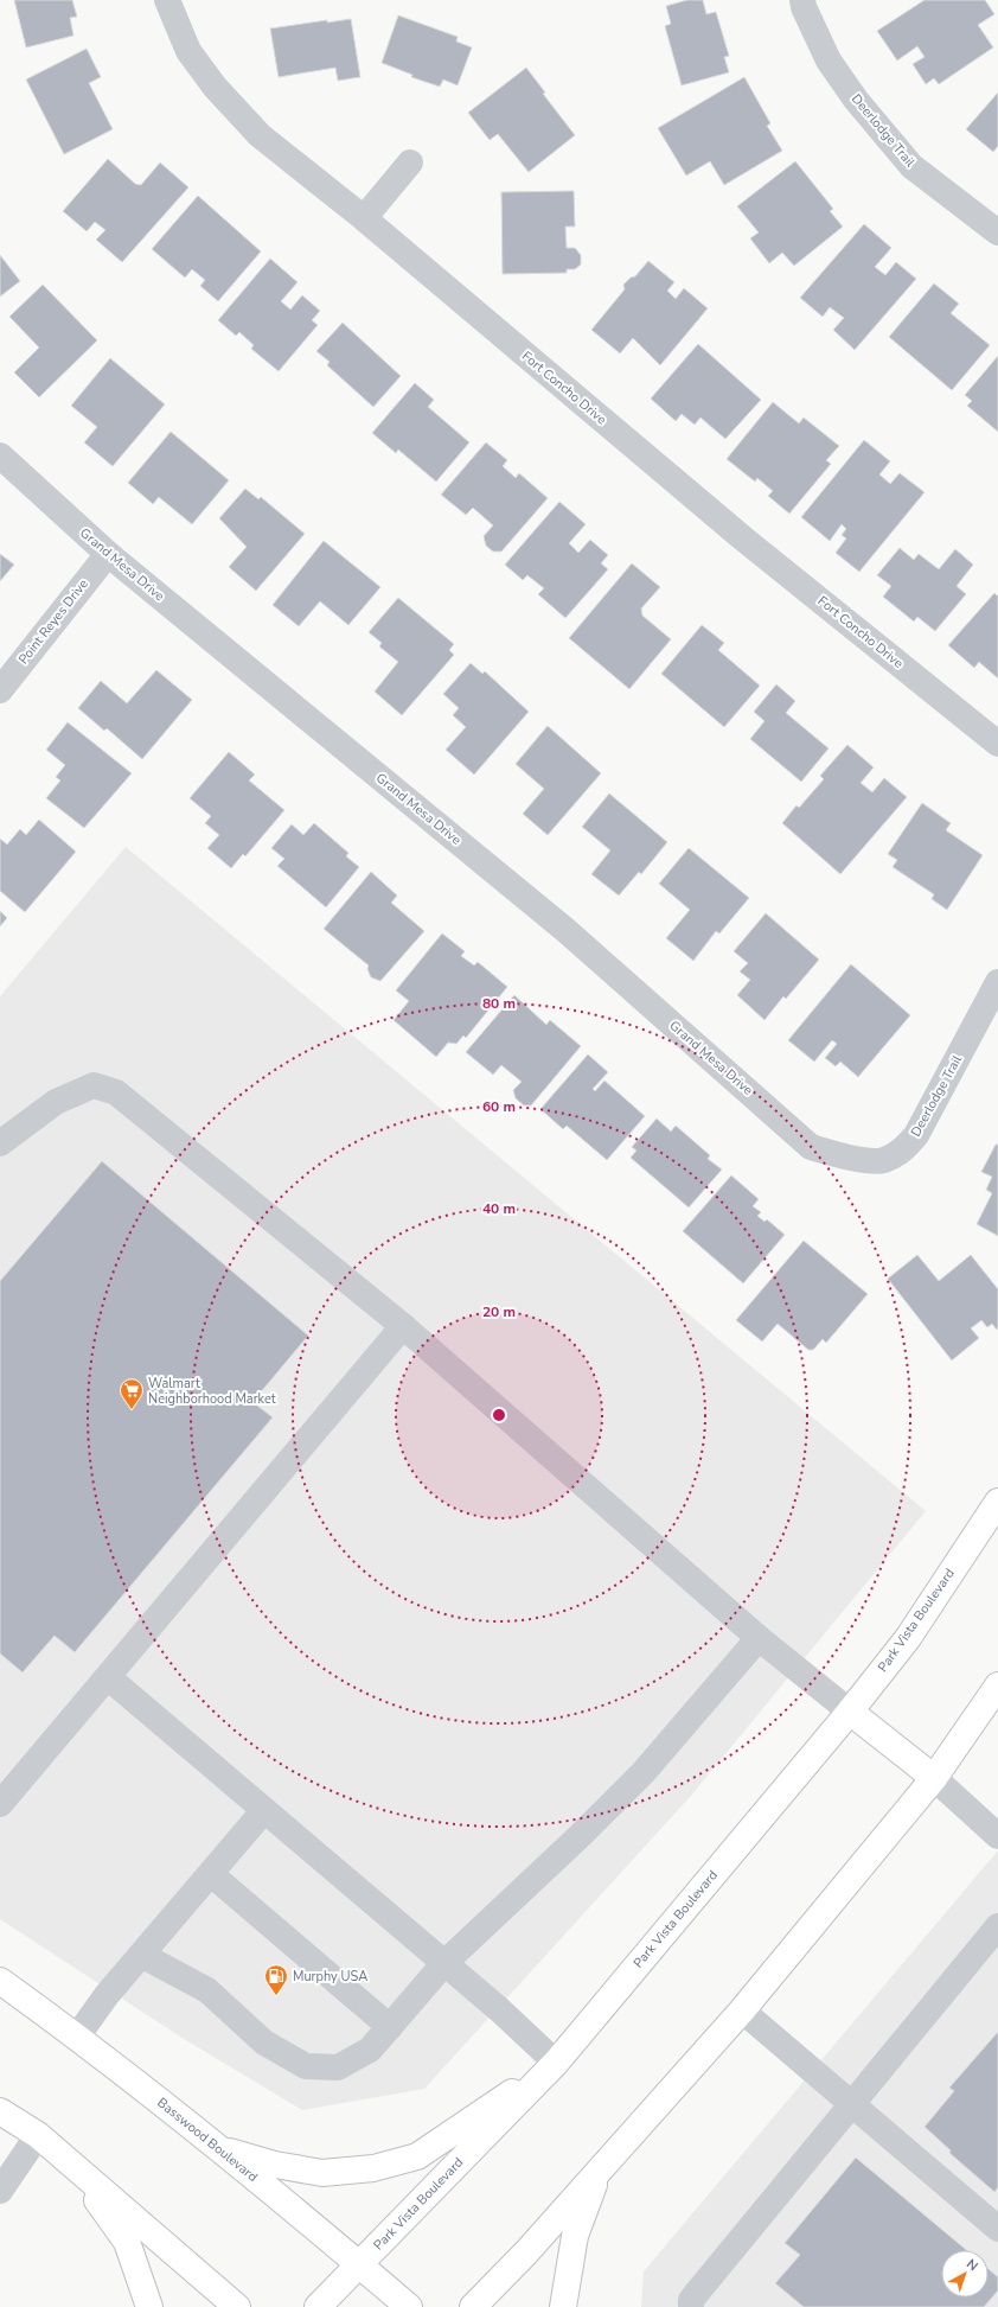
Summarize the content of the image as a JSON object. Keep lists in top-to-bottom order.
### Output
{
  "streets": {
    "main road": ["Park Vista Boulevard", "Basswood Boulevard"],
    "street": [
      "Deerlodge Trail",
      "Fort Concho Drive",
      "Grand Mesa Drive",
      "Point Reyes Drive"
    ]
  },
  "crossings": [
    ["Deerlodge Trail", "Grand Mesa Drive"],
    ["Grand Mesa Drive", "Point Reyes Drive"],
    ["Park Vista Boulevard", "Basswood Boulevard"]
  ],
  "places": {
    "supermarket": ["Walmart Neighborhood Market"],
    "fuel station": ["Murphy USA"]
  },
  "north": "top right",
  "rings": [
    "80 m",
    "60 m",
    "40 m",
    "20 m"
  ]
}
